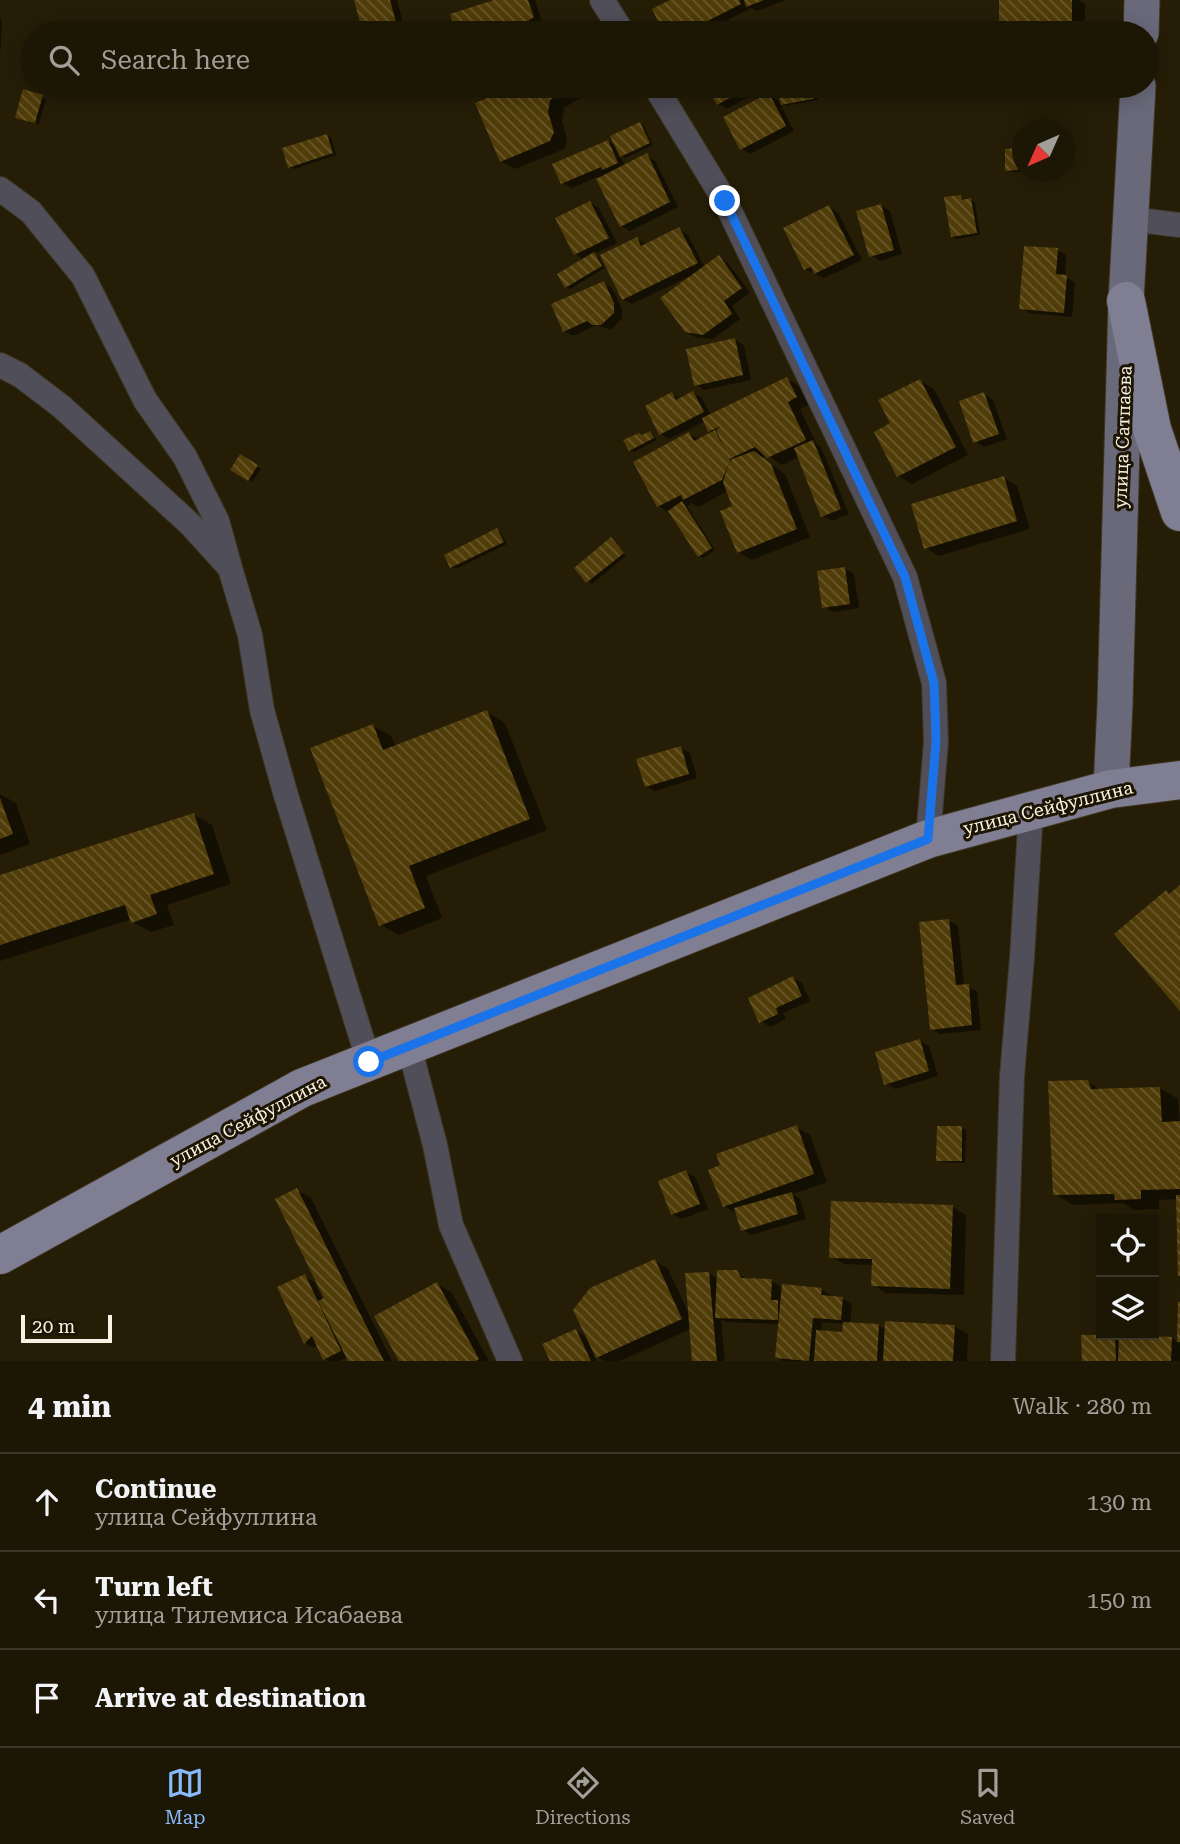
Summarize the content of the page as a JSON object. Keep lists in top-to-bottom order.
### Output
{
  "streets": {
    "main road": ["улица Сейфуллина"],
    "street": ["улица Сатпаева"]
  },
  "crossings": [
    ["улица Сатпаева", "улица Сейфуллина"]
  ],
  "scale_bar": "20 m",
  "north": "bottom left",
  "page": {
    "search": "Search here",
    "scale": "20 m",
    "heading": ["4 min", "Walk · 280 m"],
    "list": [
      ["Continue", "улица Сейфуллина", "130 m"],
      ["Turn left", "улица Тилемиса Исабаева", "150 m"],
      "Arrive at destination"
    ],
    "nav": ["Map", "Directions", "Saved"]
  }
}
